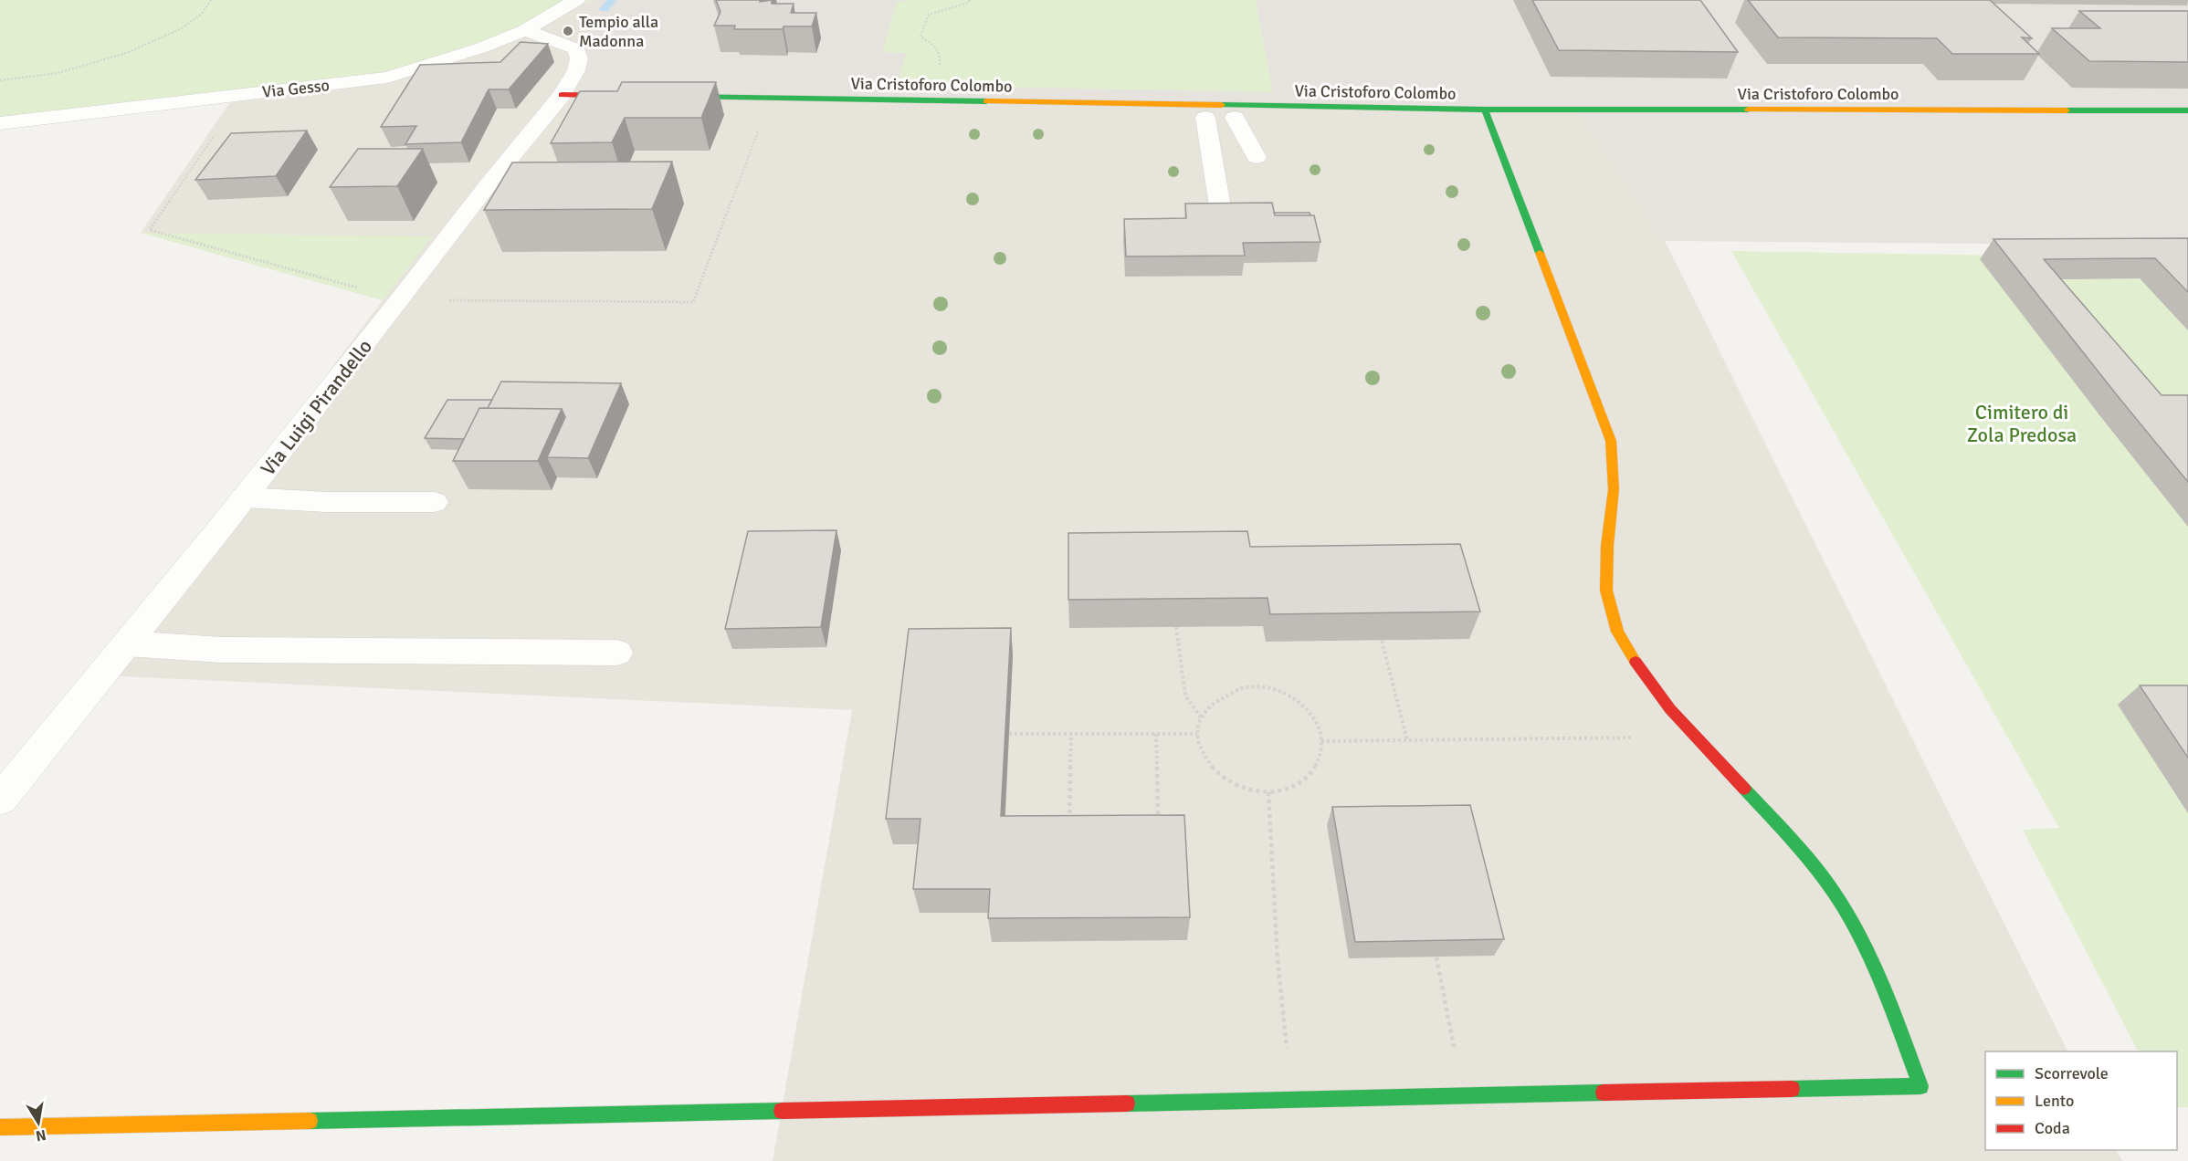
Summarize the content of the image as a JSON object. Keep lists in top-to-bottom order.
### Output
{
  "streets": {
    "street": ["Via Cristoforo Colombo", "Via Gesso", "Via Luigi Pirandello"]
  },
  "crossings": [
    ["Via Gesso", "Via Luigi Pirandello"]
  ],
  "parks": ["Cimitero di Zola Predosa"],
  "places": ["Tempio alla Madonna"],
  "legend": ["Scorrevole", "Lento", "Coda"],
  "north": "bottom"
}
